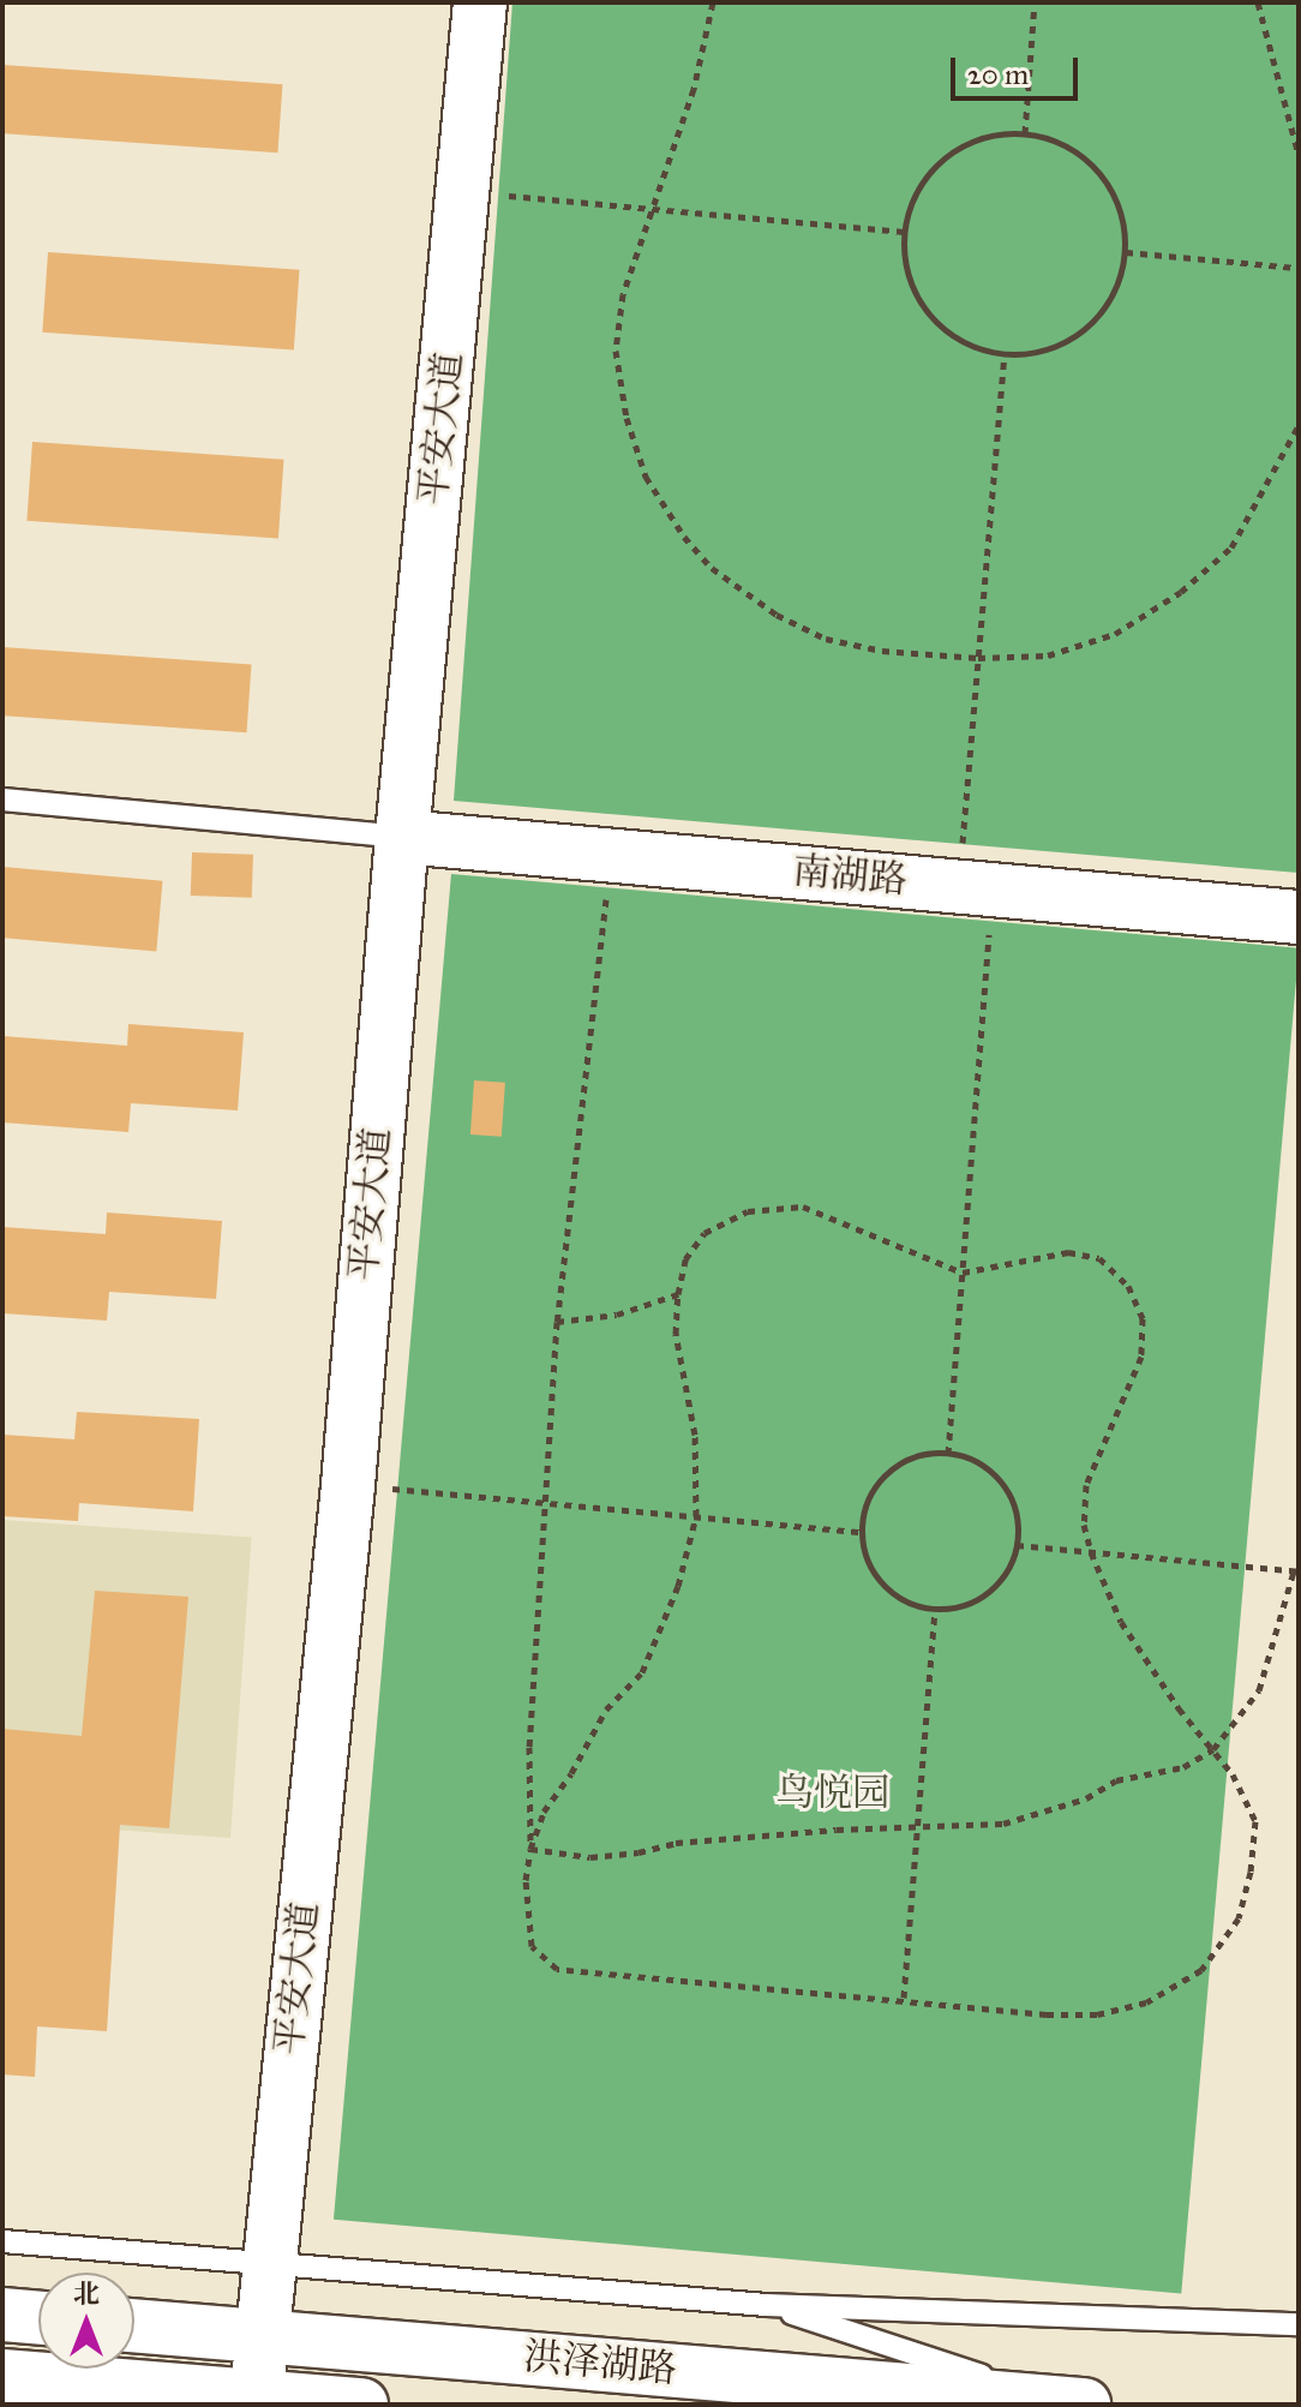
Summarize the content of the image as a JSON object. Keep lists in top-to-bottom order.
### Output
{
  "streets": {
    "street": ["平安大道", "南湖路", "洪泽湖路"]
  },
  "crossings": [
    ["平安大道", "南湖路"],
    ["平安大道", "洪泽湖路"]
  ],
  "parks": ["鸟悦园"],
  "scale_bar": "20 m",
  "north": "top"
}
